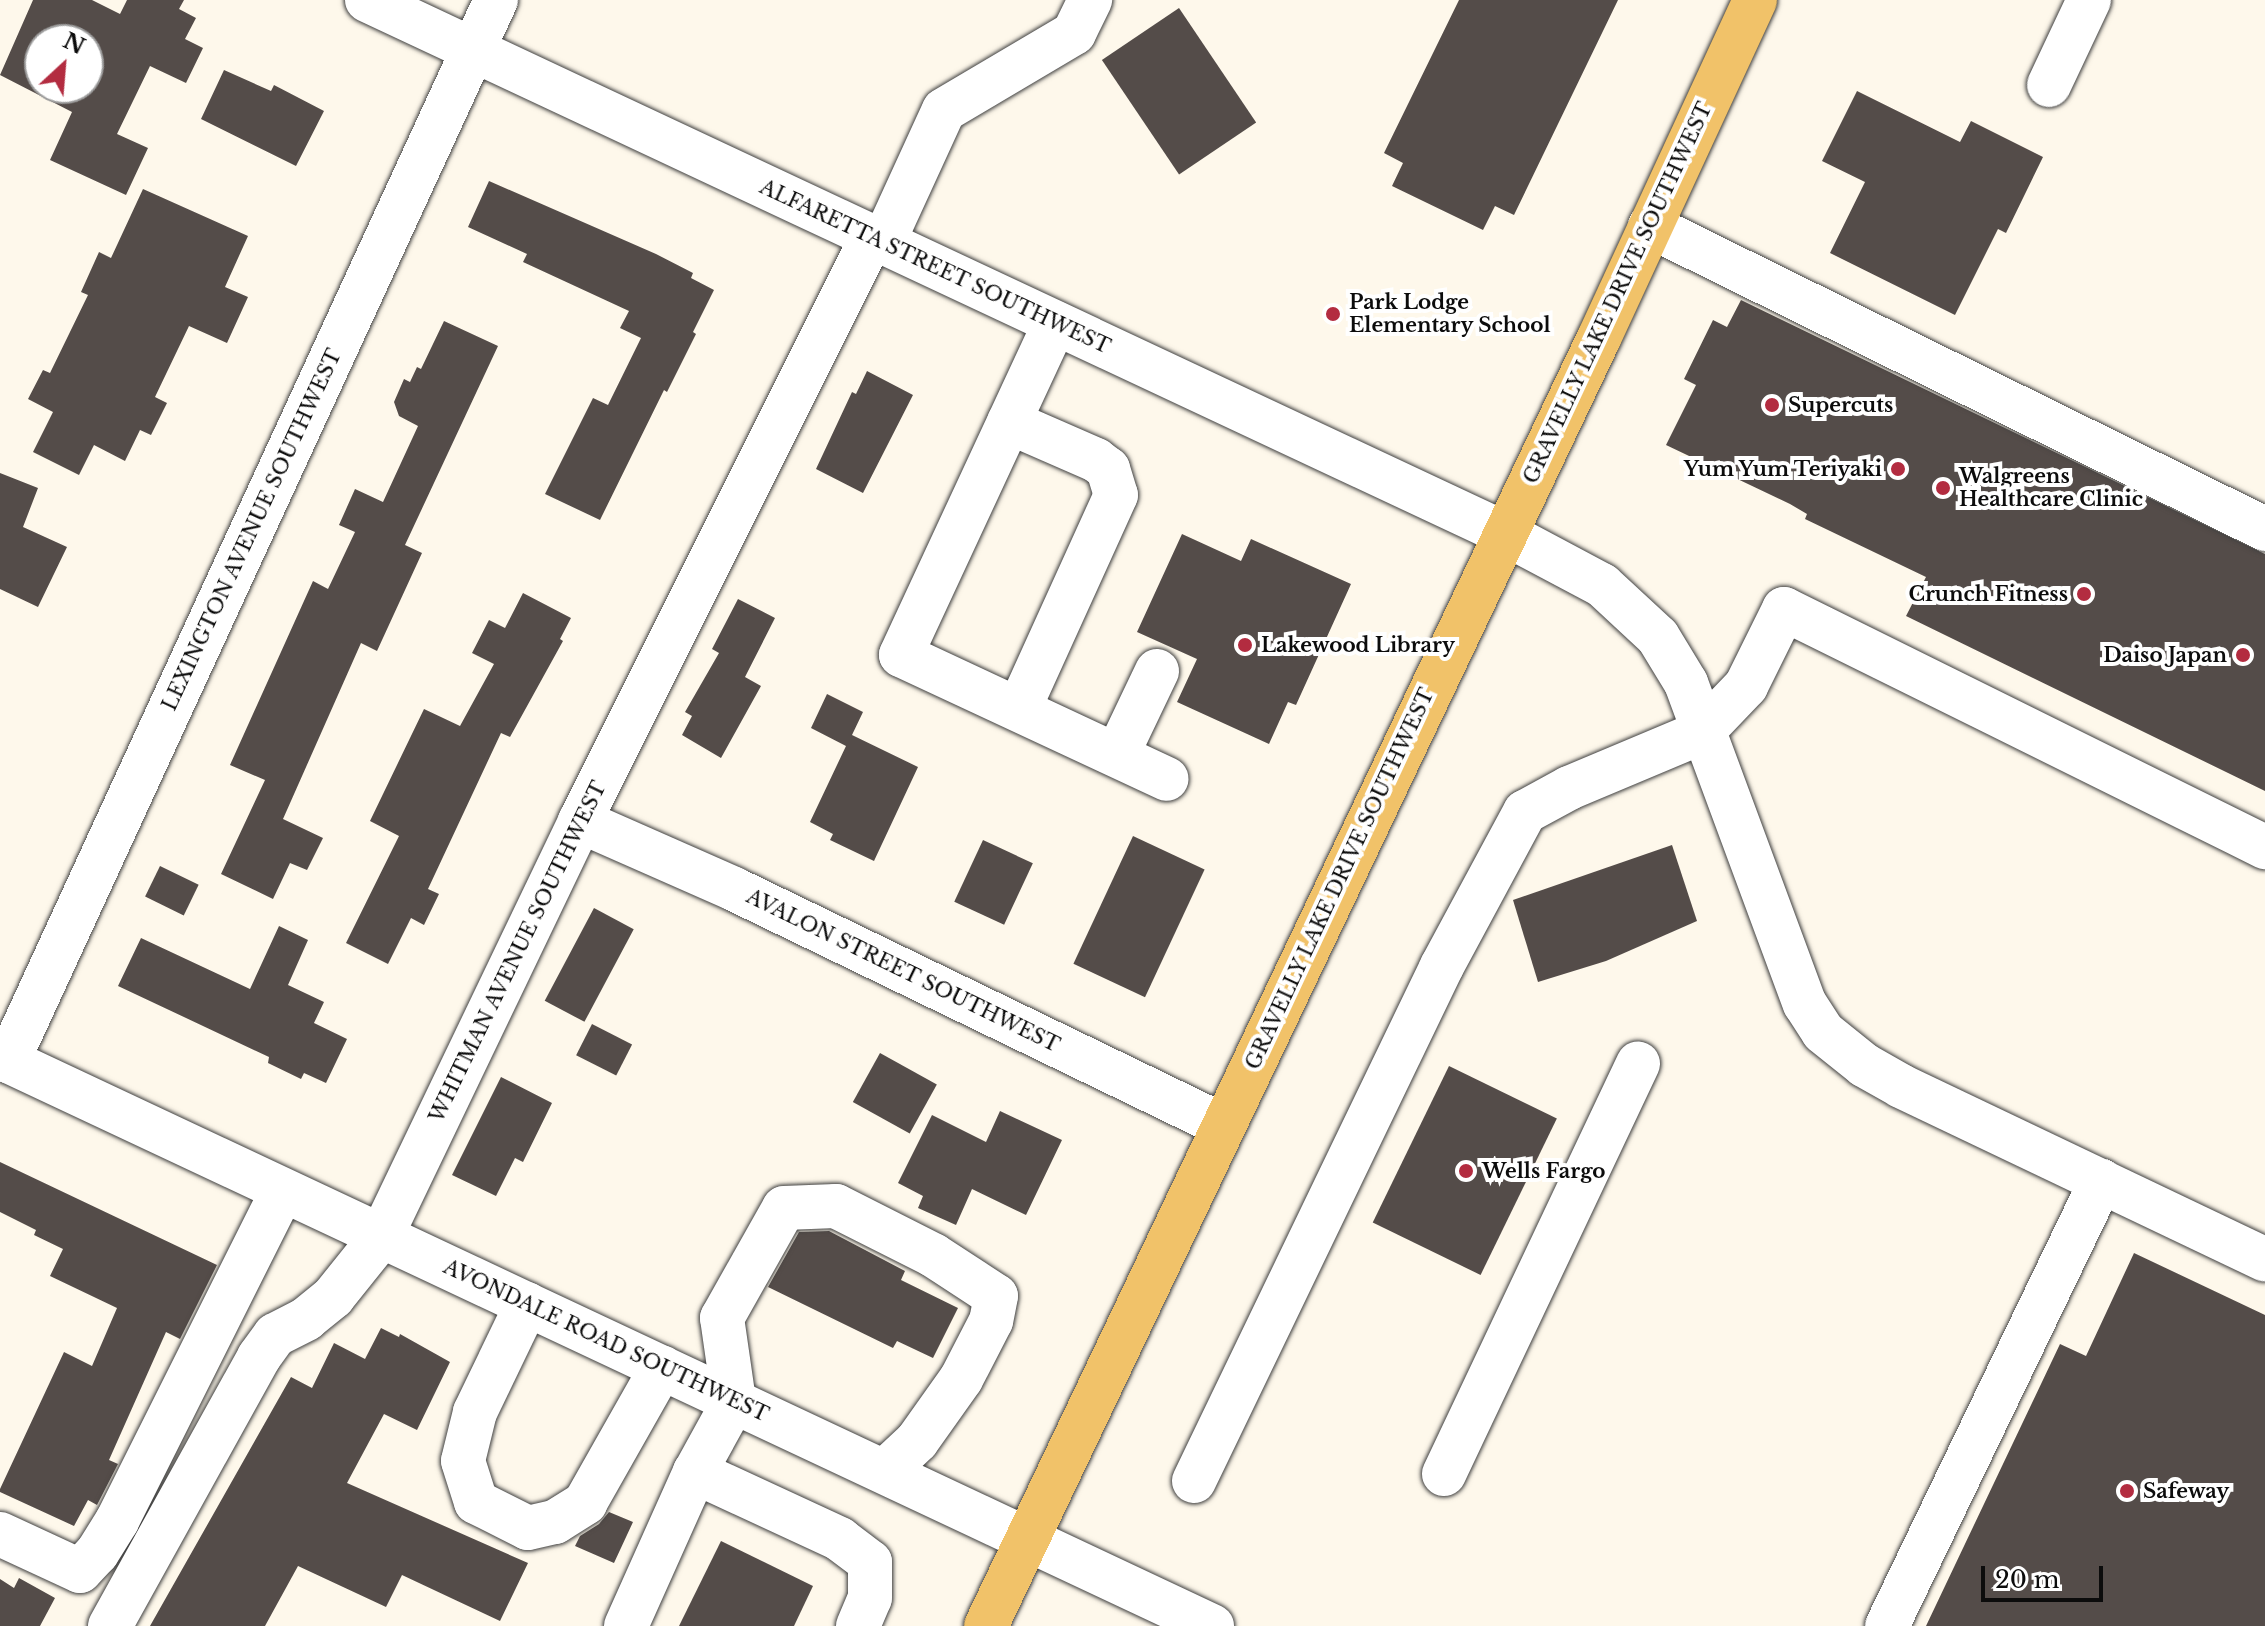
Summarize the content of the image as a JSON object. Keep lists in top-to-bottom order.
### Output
{
  "streets": {
    "main road": ["GRAVELLY LAKE DRIVE SOUTHWEST"],
    "street": [
      "ALFARETTA STREET SOUTHWEST",
      "LEXINGTON AVENUE SOUTHWEST",
      "WHITMAN AVENUE SOUTHWEST",
      "AVALON STREET SOUTHWEST",
      "AVONDALE ROAD SOUTHWEST"
    ]
  },
  "crossings": [
    ["ALFARETTA STREET SOUTHWEST", "GRAVELLY LAKE DRIVE SOUTHWEST"],
    ["ALFARETTA STREET SOUTHWEST", "LEXINGTON AVENUE SOUTHWEST"],
    ["ALFARETTA STREET SOUTHWEST", "WHITMAN AVENUE SOUTHWEST"],
    ["GRAVELLY LAKE DRIVE SOUTHWEST", "AVALON STREET SOUTHWEST"],
    ["GRAVELLY LAKE DRIVE SOUTHWEST", "AVONDALE ROAD SOUTHWEST"],
    ["LEXINGTON AVENUE SOUTHWEST", "AVONDALE ROAD SOUTHWEST"],
    ["WHITMAN AVENUE SOUTHWEST", "AVALON STREET SOUTHWEST"],
    ["WHITMAN AVENUE SOUTHWEST", "AVONDALE ROAD SOUTHWEST"]
  ],
  "places": [
    "Park Lodge Elementary School",
    "Supercuts",
    "Yum Yum Teriyaki",
    "Walgreens Healthcare Clinic",
    "Crunch Fitness",
    "Lakewood Library",
    "Daiso Japan",
    "Wells Fargo",
    "Safeway"
  ],
  "scale_bar": "20 m",
  "north": "top right"
}
